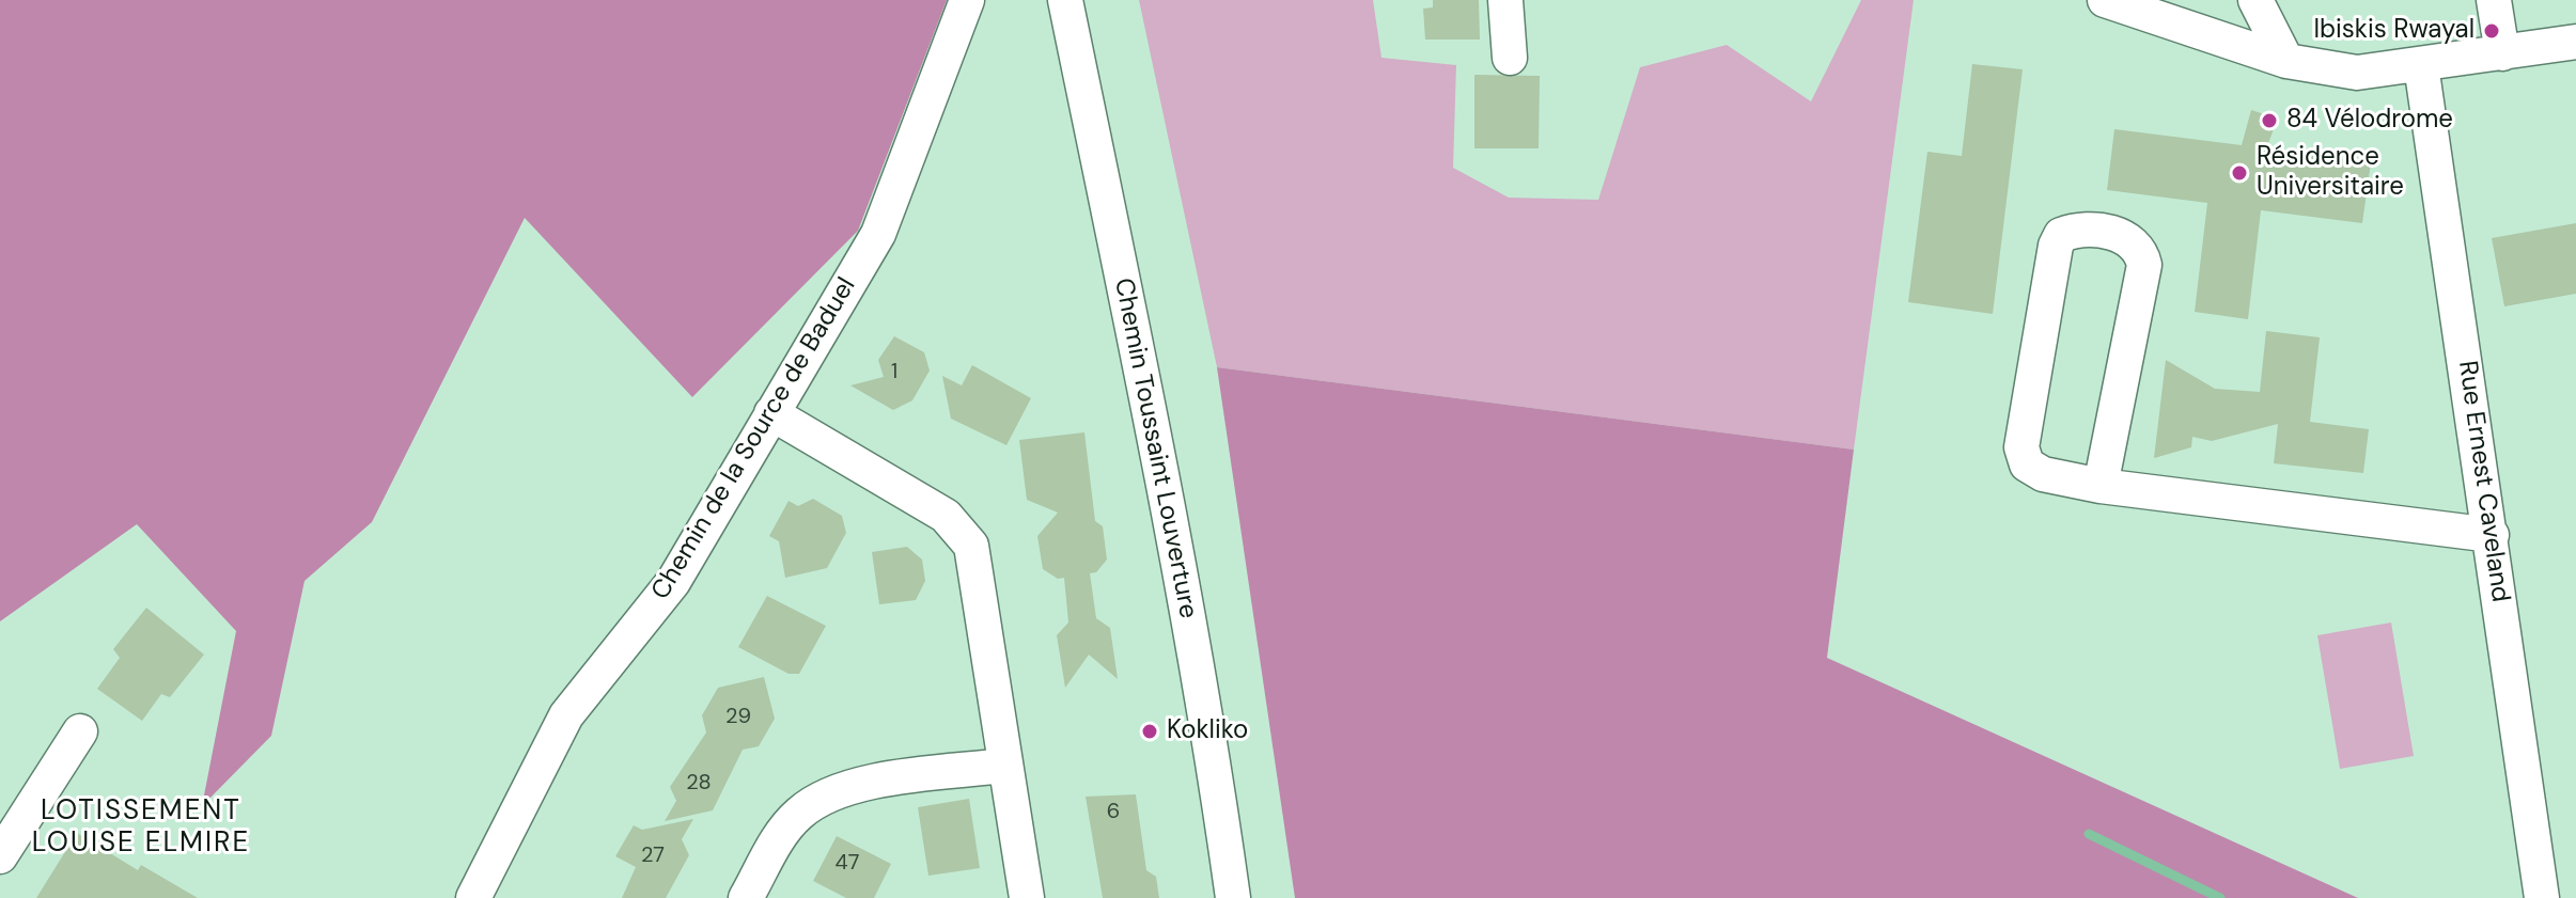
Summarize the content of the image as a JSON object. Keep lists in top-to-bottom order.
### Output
{
  "streets": {
    "street": ["Chemin de la Source de Baduel", "Chemin Toussaint Louverture", "Rue Ernest Caveland"]
  },
  "districts": ["LOTISSEMENT LOUISE ELMIRE"],
  "places": [
    "Ibiskis Rwayal",
    "84 Vélodrome",
    "Résidence Universitaire",
    "Kokliko"
  ],
  "house_numbers": [
    "1",
    "29",
    "28",
    "6",
    "27",
    "47"
  ]
}
